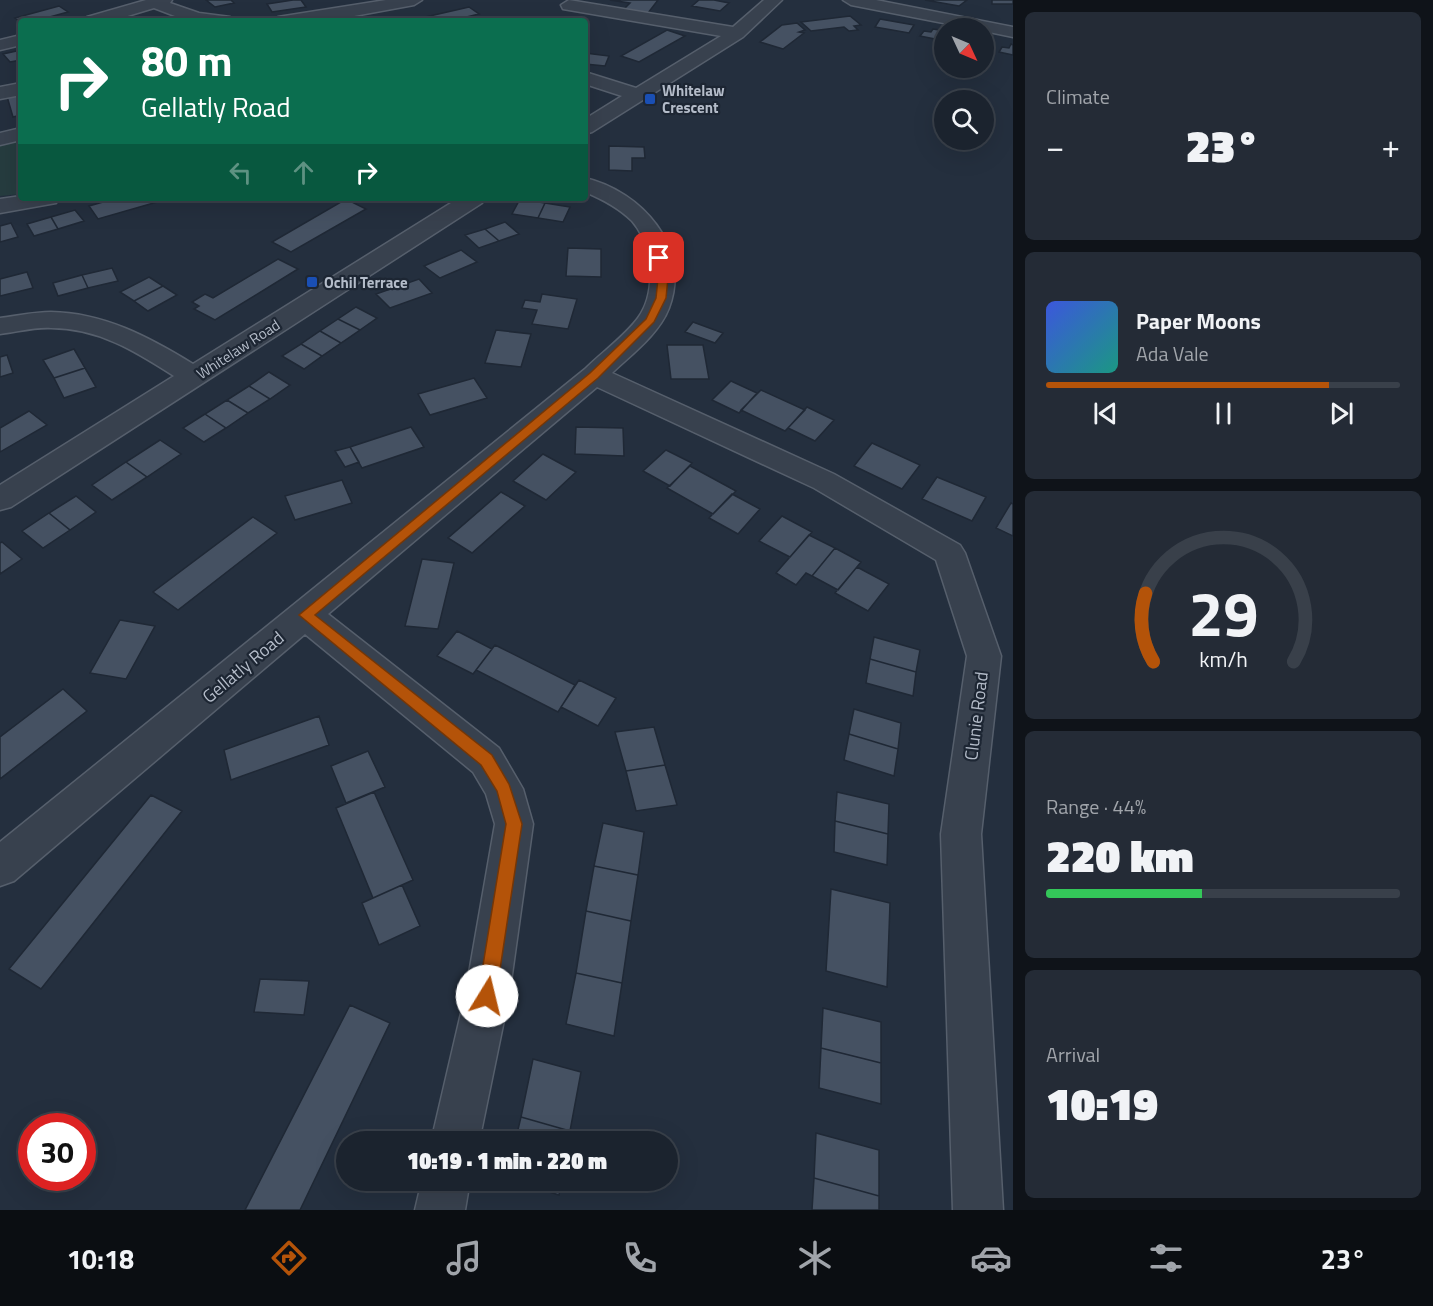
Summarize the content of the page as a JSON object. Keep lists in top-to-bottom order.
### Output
{
  "streets": {
    "street": ["Whitelaw Road", "Gellatly Road", "Clunie Road"]
  },
  "crossings": [
    ["Gellatly Road", "Clunie Road"]
  ],
  "places": {
    "transit": ["Whitelaw Crescent", "Ochil Terrace"]
  },
  "north": "bottom right",
  "page": {
    "tile": [
      "Climate",
      ["Range · 44%", "220 km"],
      ["Arrival", "10:19"]
    ],
    "turn": ["80 m", "Gellatly Road"],
    "heat": ["−", "23°", "+"],
    "song": ["Paper Moons", "Ada Vale"],
    "limit": "30",
    "trip": "10:19 · 1 min · 220 m",
    "tabs": ["10:18", "23°"],
    "gauge": ["29", "km/h"]
  }
}
